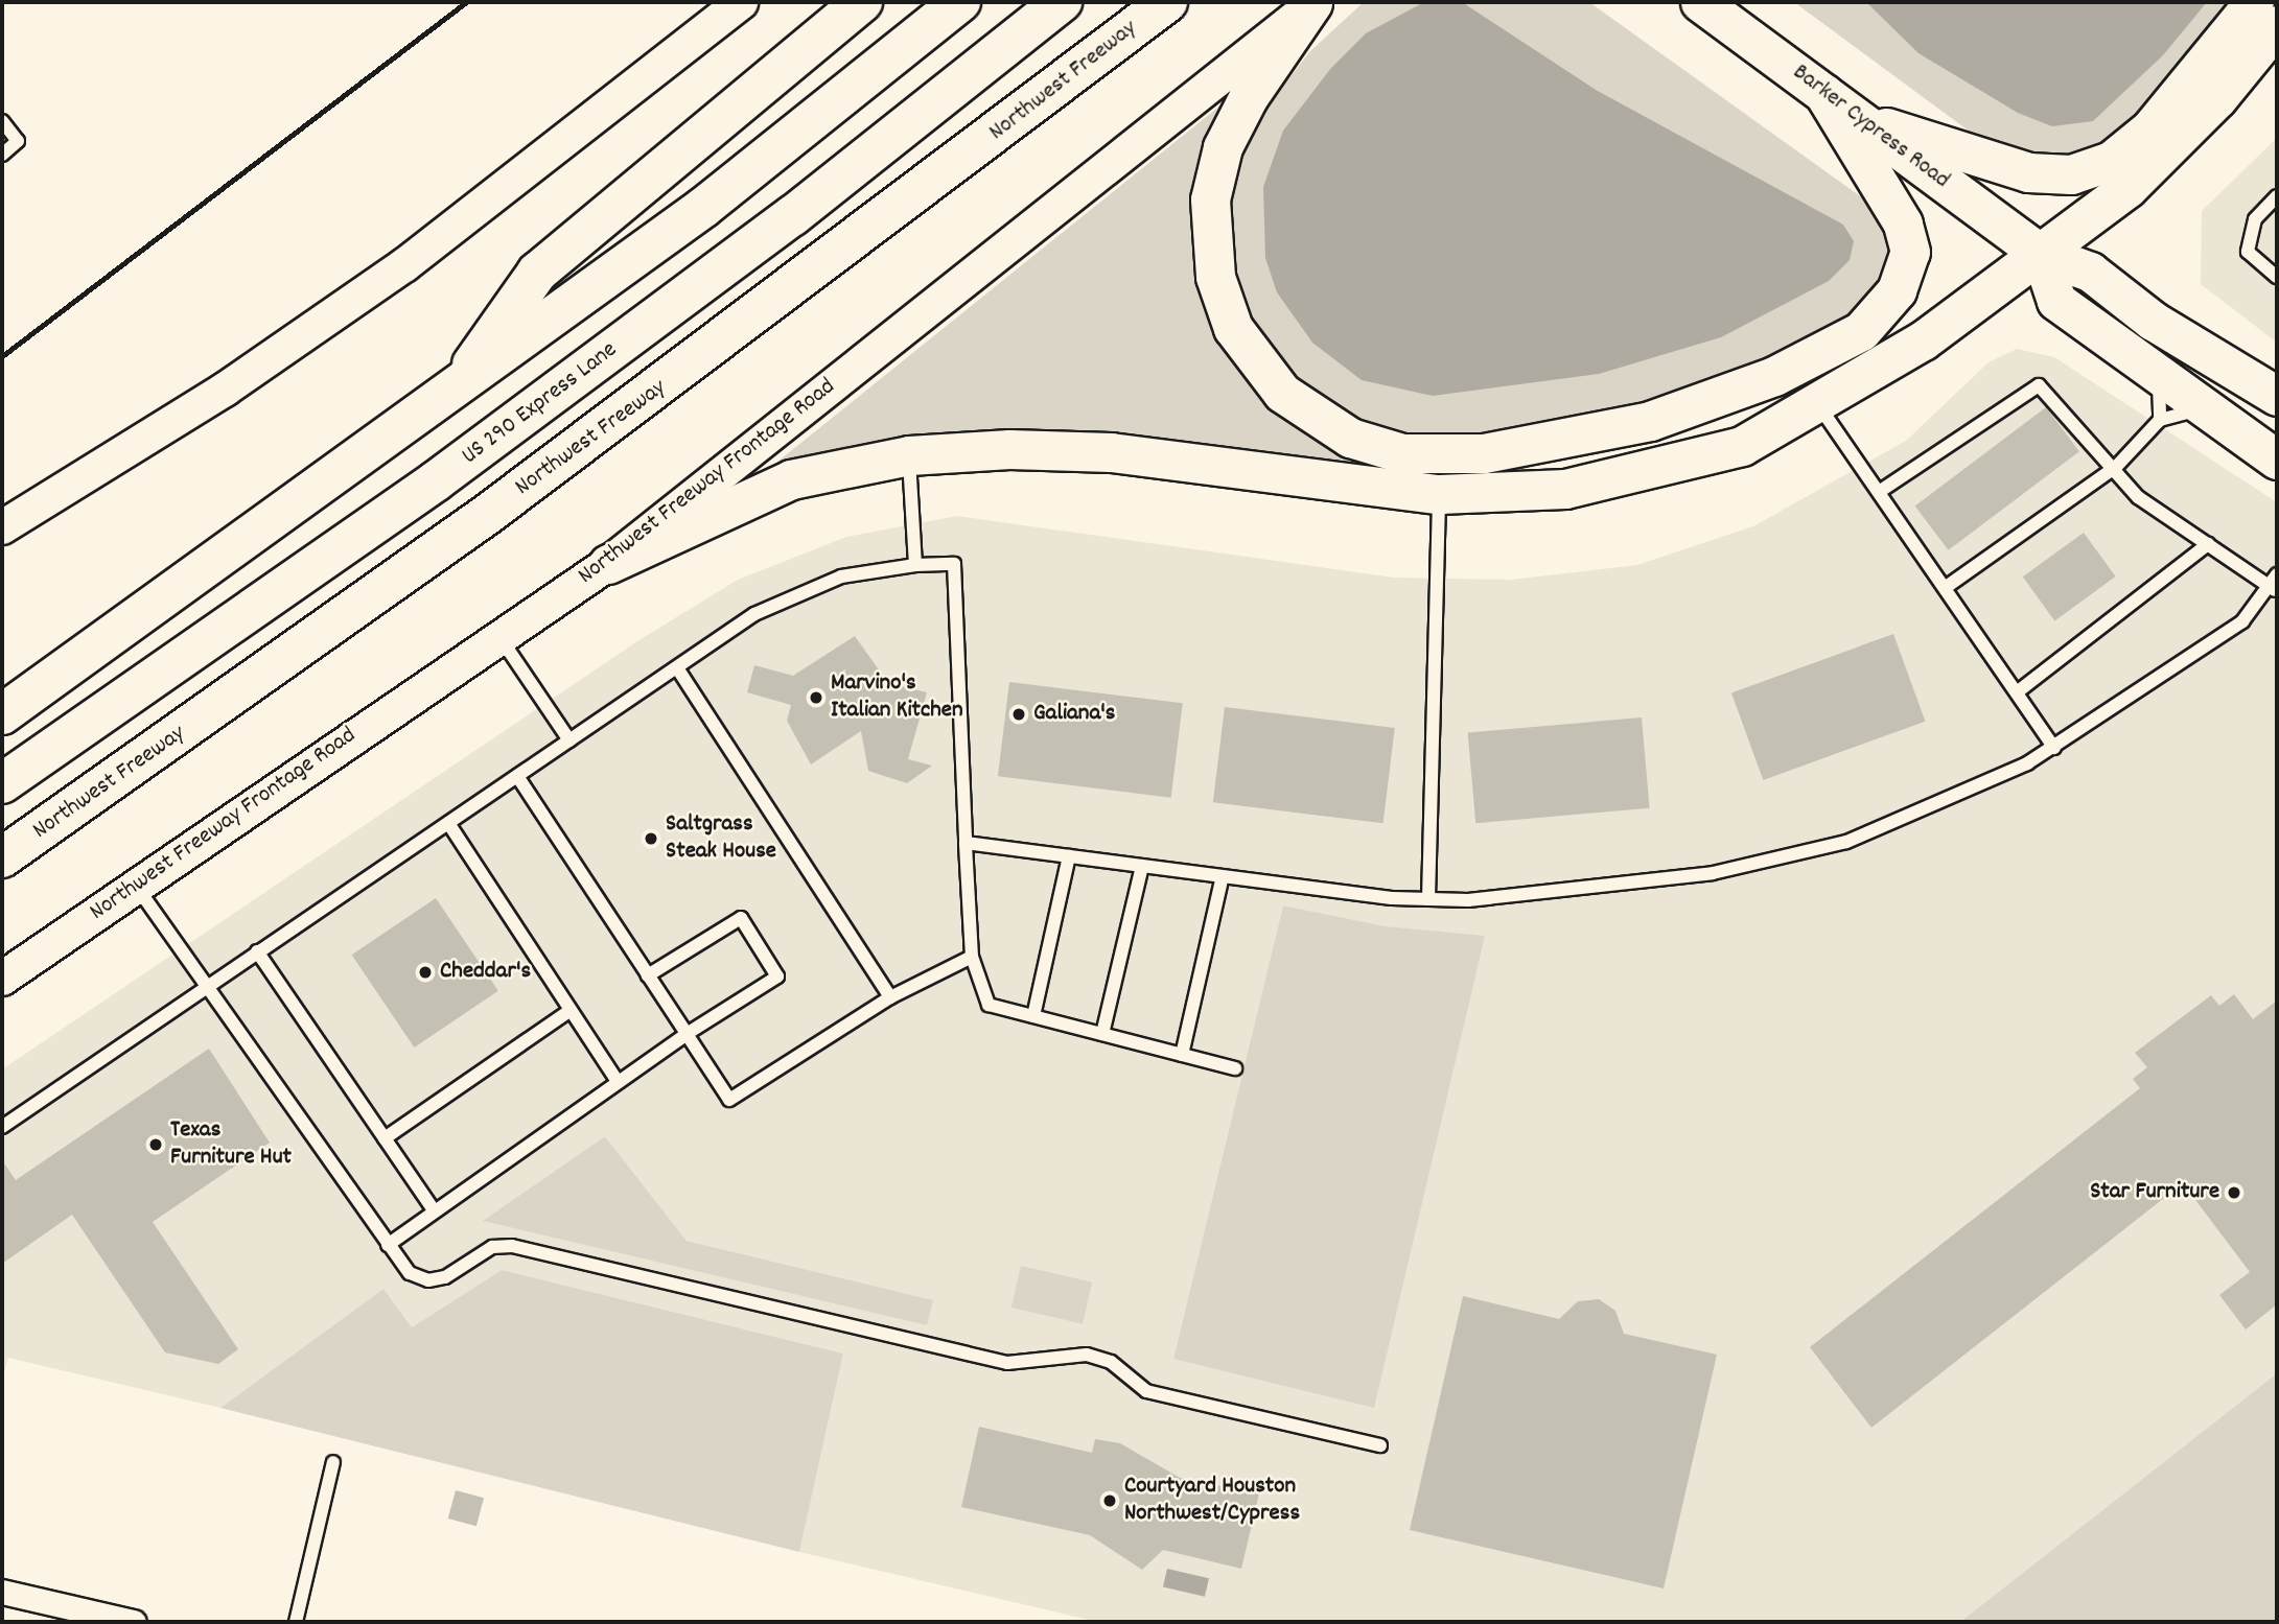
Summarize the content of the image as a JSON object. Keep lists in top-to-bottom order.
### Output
{
  "streets": {
    "highway": ["Northwest Freeway", "US 290 Express Lane"],
    "main road": ["Barker Cypress Road", "Northwest Freeway Frontage Road"]
  },
  "places": [
    "Marvino's Italian Kitchen",
    "Galiana's",
    "Saltgrass Steak House",
    "Cheddar's",
    "Texas Furniture Hut",
    "Star Furniture",
    "Courtyard Houston Northwest/Cypress"
  ]
}
